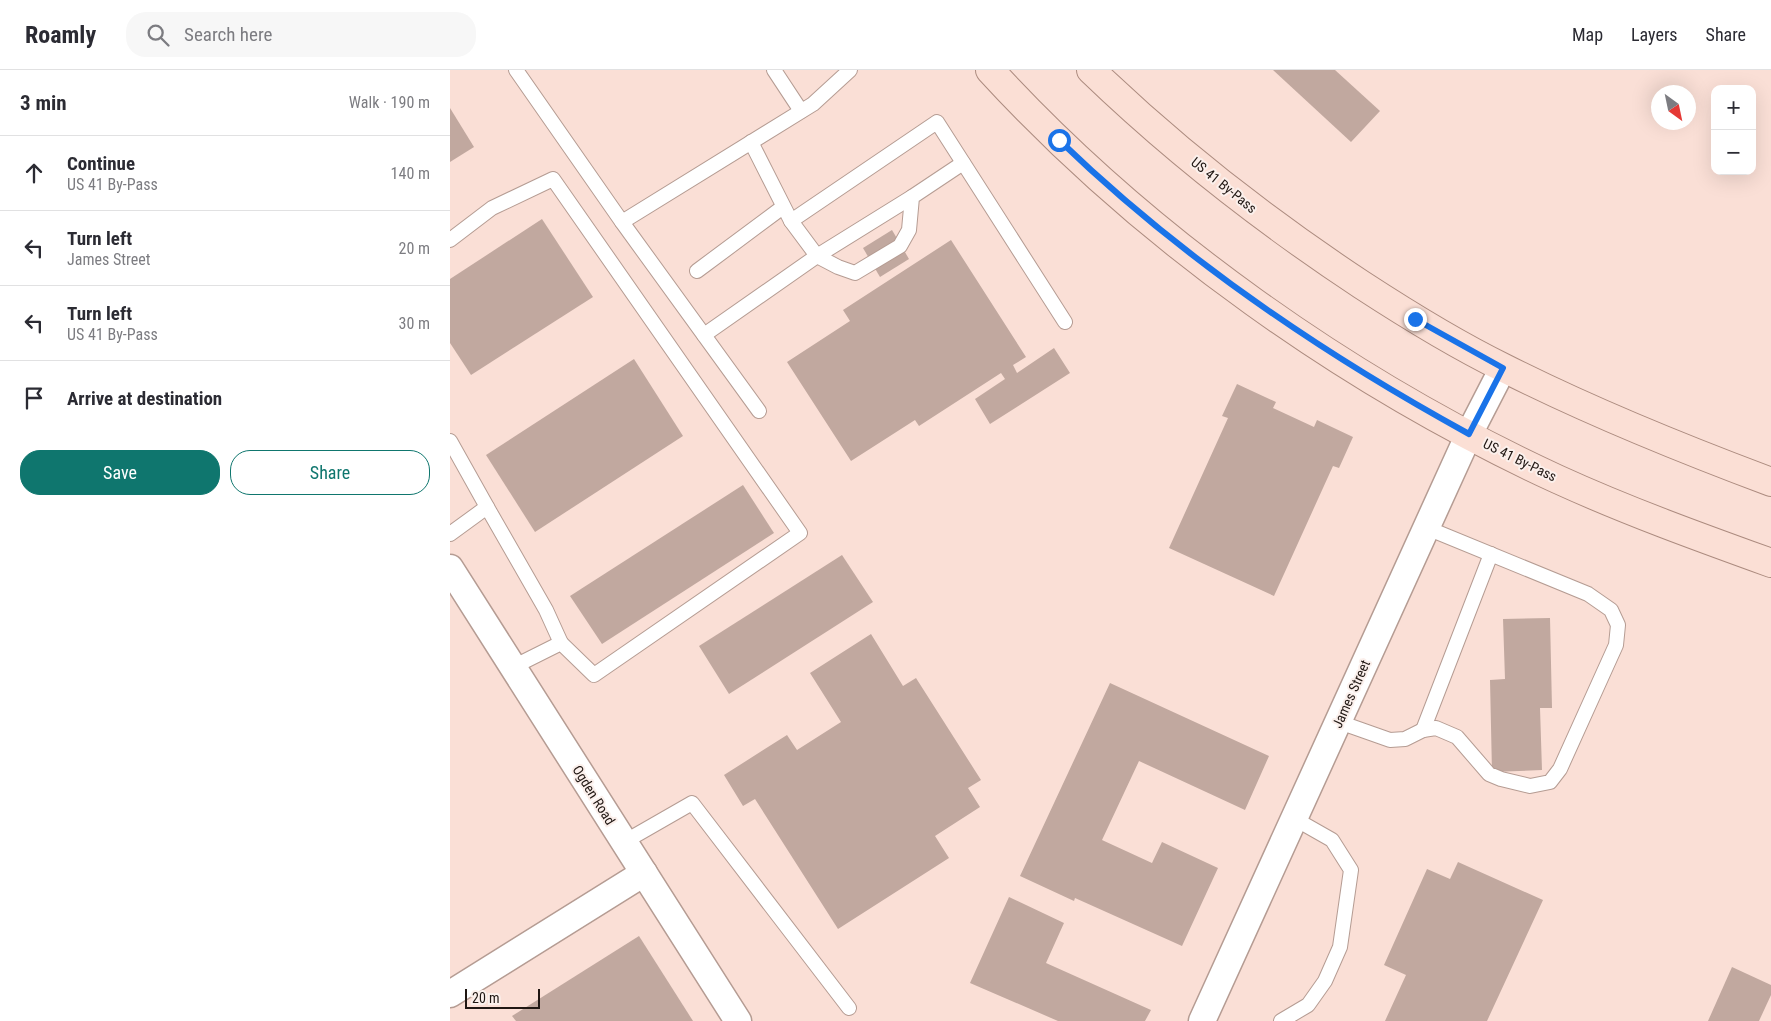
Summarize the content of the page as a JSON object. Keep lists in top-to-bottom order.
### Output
{
  "streets": {
    "main road": ["US 41 By-Pass"],
    "street": ["James Street", "Ogden Road"]
  },
  "crossings": [
    ["US 41 By-Pass", "James Street"]
  ],
  "scale_bar": "20 m",
  "north": "bottom right",
  "page": {
    "header": "Roamly",
    "search": "Search here",
    "nav": ["Map", "Layers", "Share"],
    "heading": ["3 min", "Walk · 190 m"],
    "map_buttons": ["+", "−"],
    "list": [
      ["Continue", "US 41 By-Pass", "140 m"],
      ["Turn left", "James Street", "20 m"],
      ["Turn left", "US 41 By-Pass", "30 m"],
      "Arrive at destination"
    ],
    "buttons": ["Save", "Share"],
    "scale": "20 m"
  }
}
